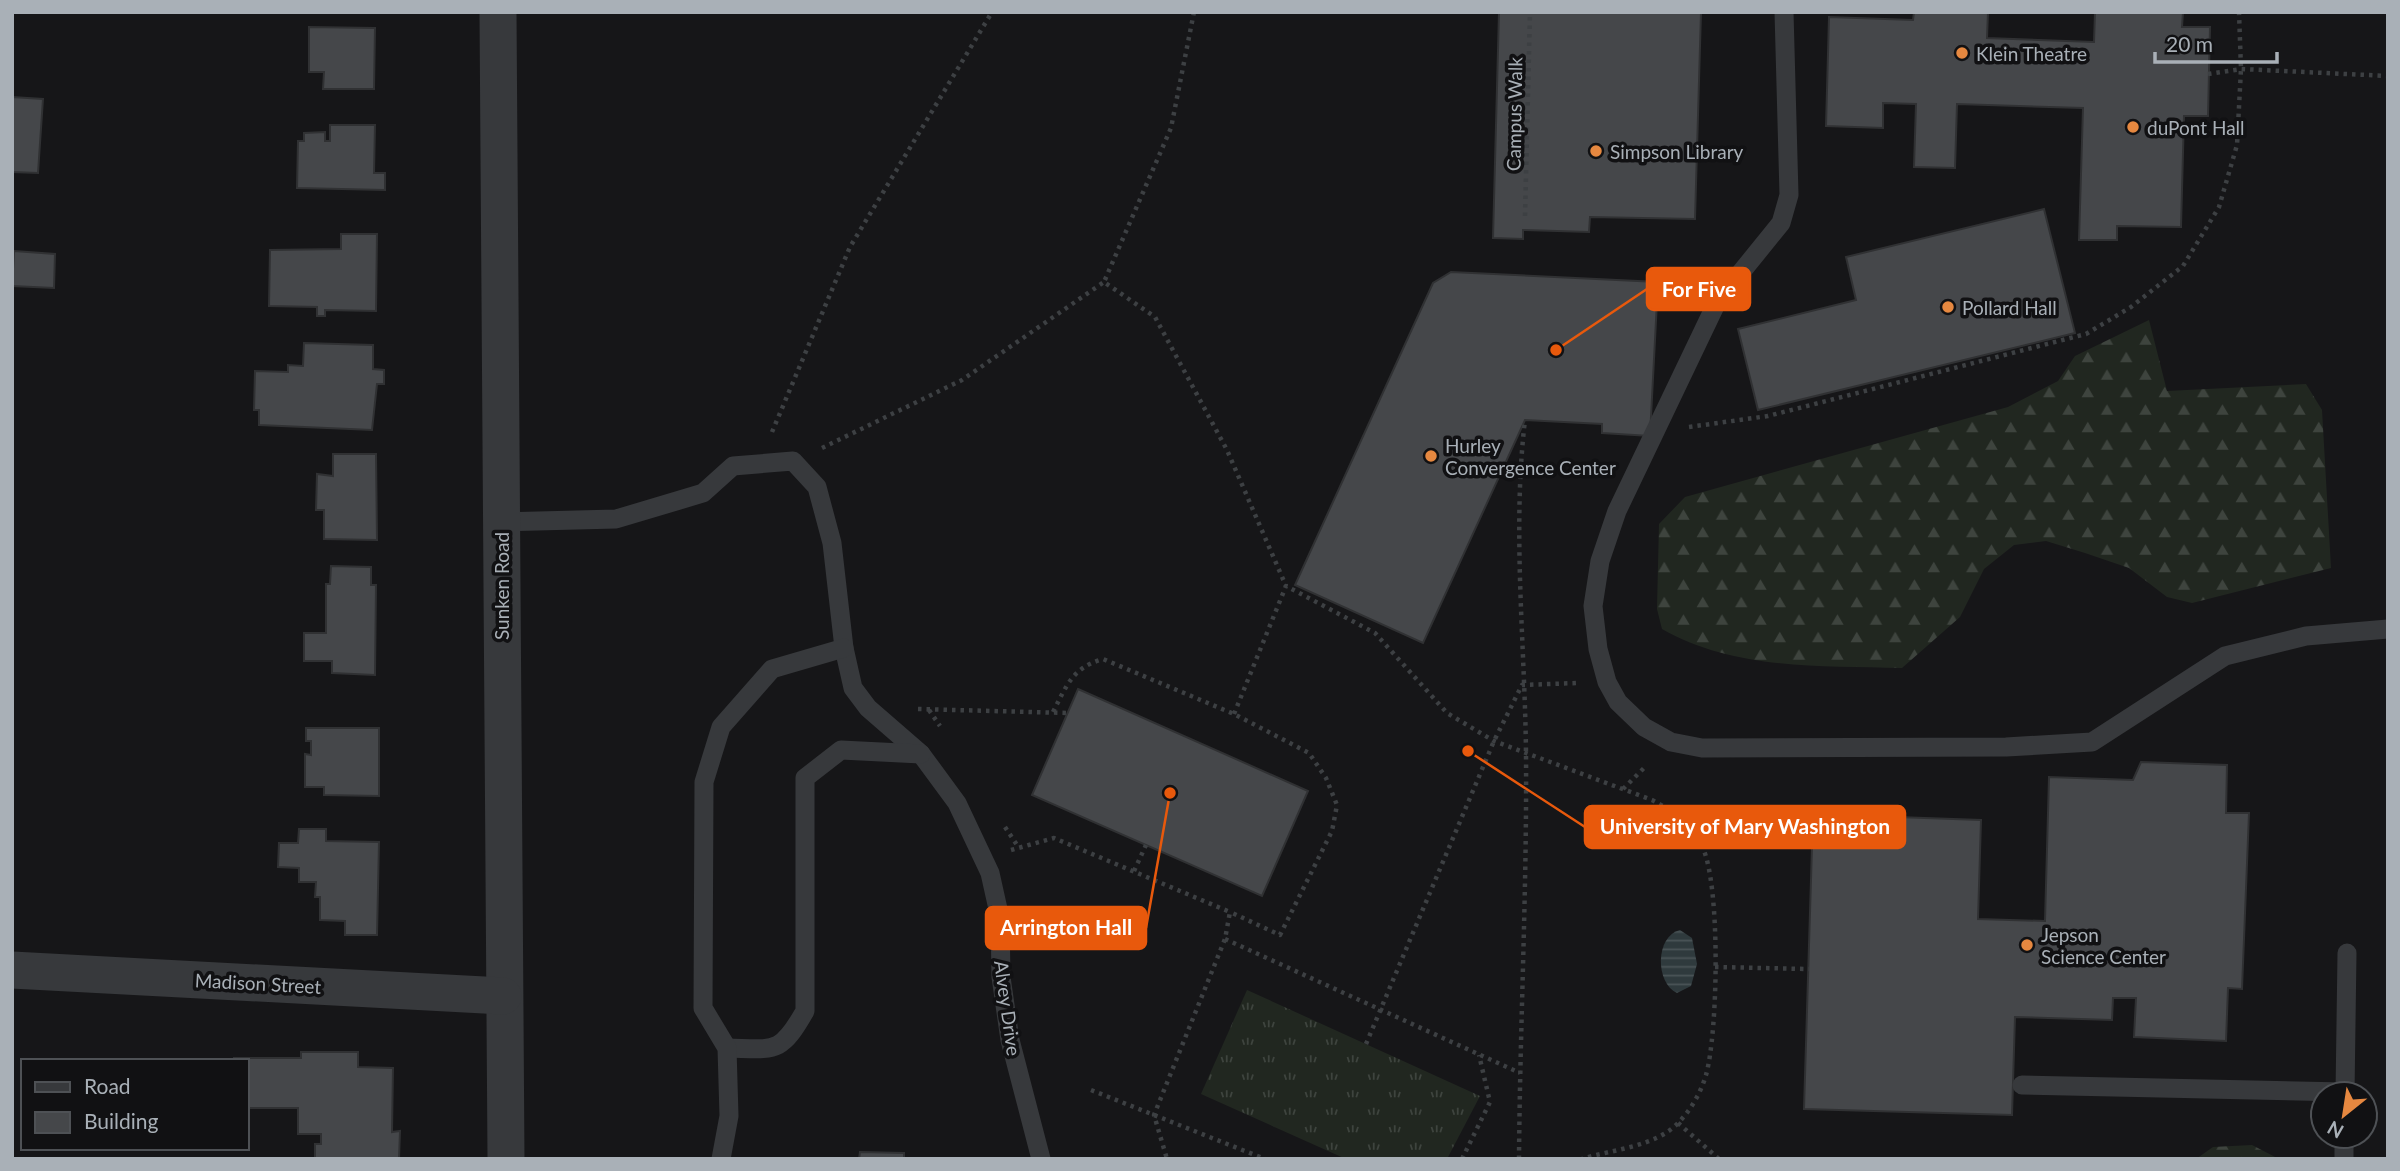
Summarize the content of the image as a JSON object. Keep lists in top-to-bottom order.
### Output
{
  "streets": {
    "street": ["Sunken Road", "Madison Street"],
    "lane": ["Alvey Drive"],
    "path": ["Campus Walk"]
  },
  "crossings": [
    ["Sunken Road", "Madison Street"]
  ],
  "places": [
    "Klein Theatre",
    "duPont Hall",
    "Simpson Library",
    "Pollard Hall",
    "For Five",
    "Hurley Convergence Center",
    "University of Mary Washington",
    "Arrington Hall",
    "Jepson Science Center"
  ],
  "legend": ["Road", "Building"],
  "scale_bar": "20 m",
  "north": "bottom left"
}
